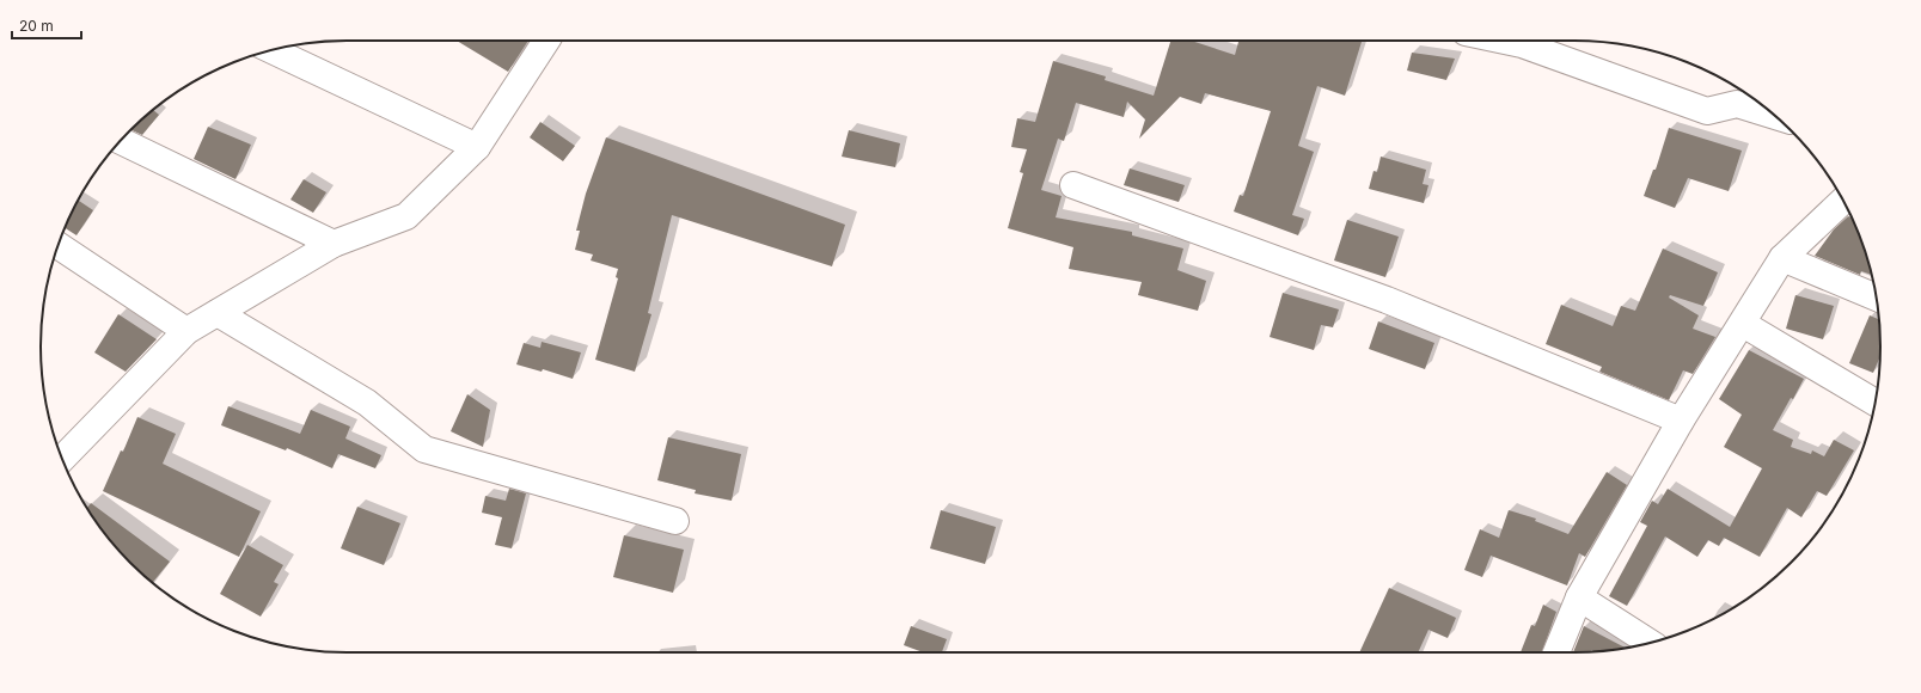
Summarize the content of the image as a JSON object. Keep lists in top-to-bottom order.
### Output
{
  "scale_bar": "20 m"
}
